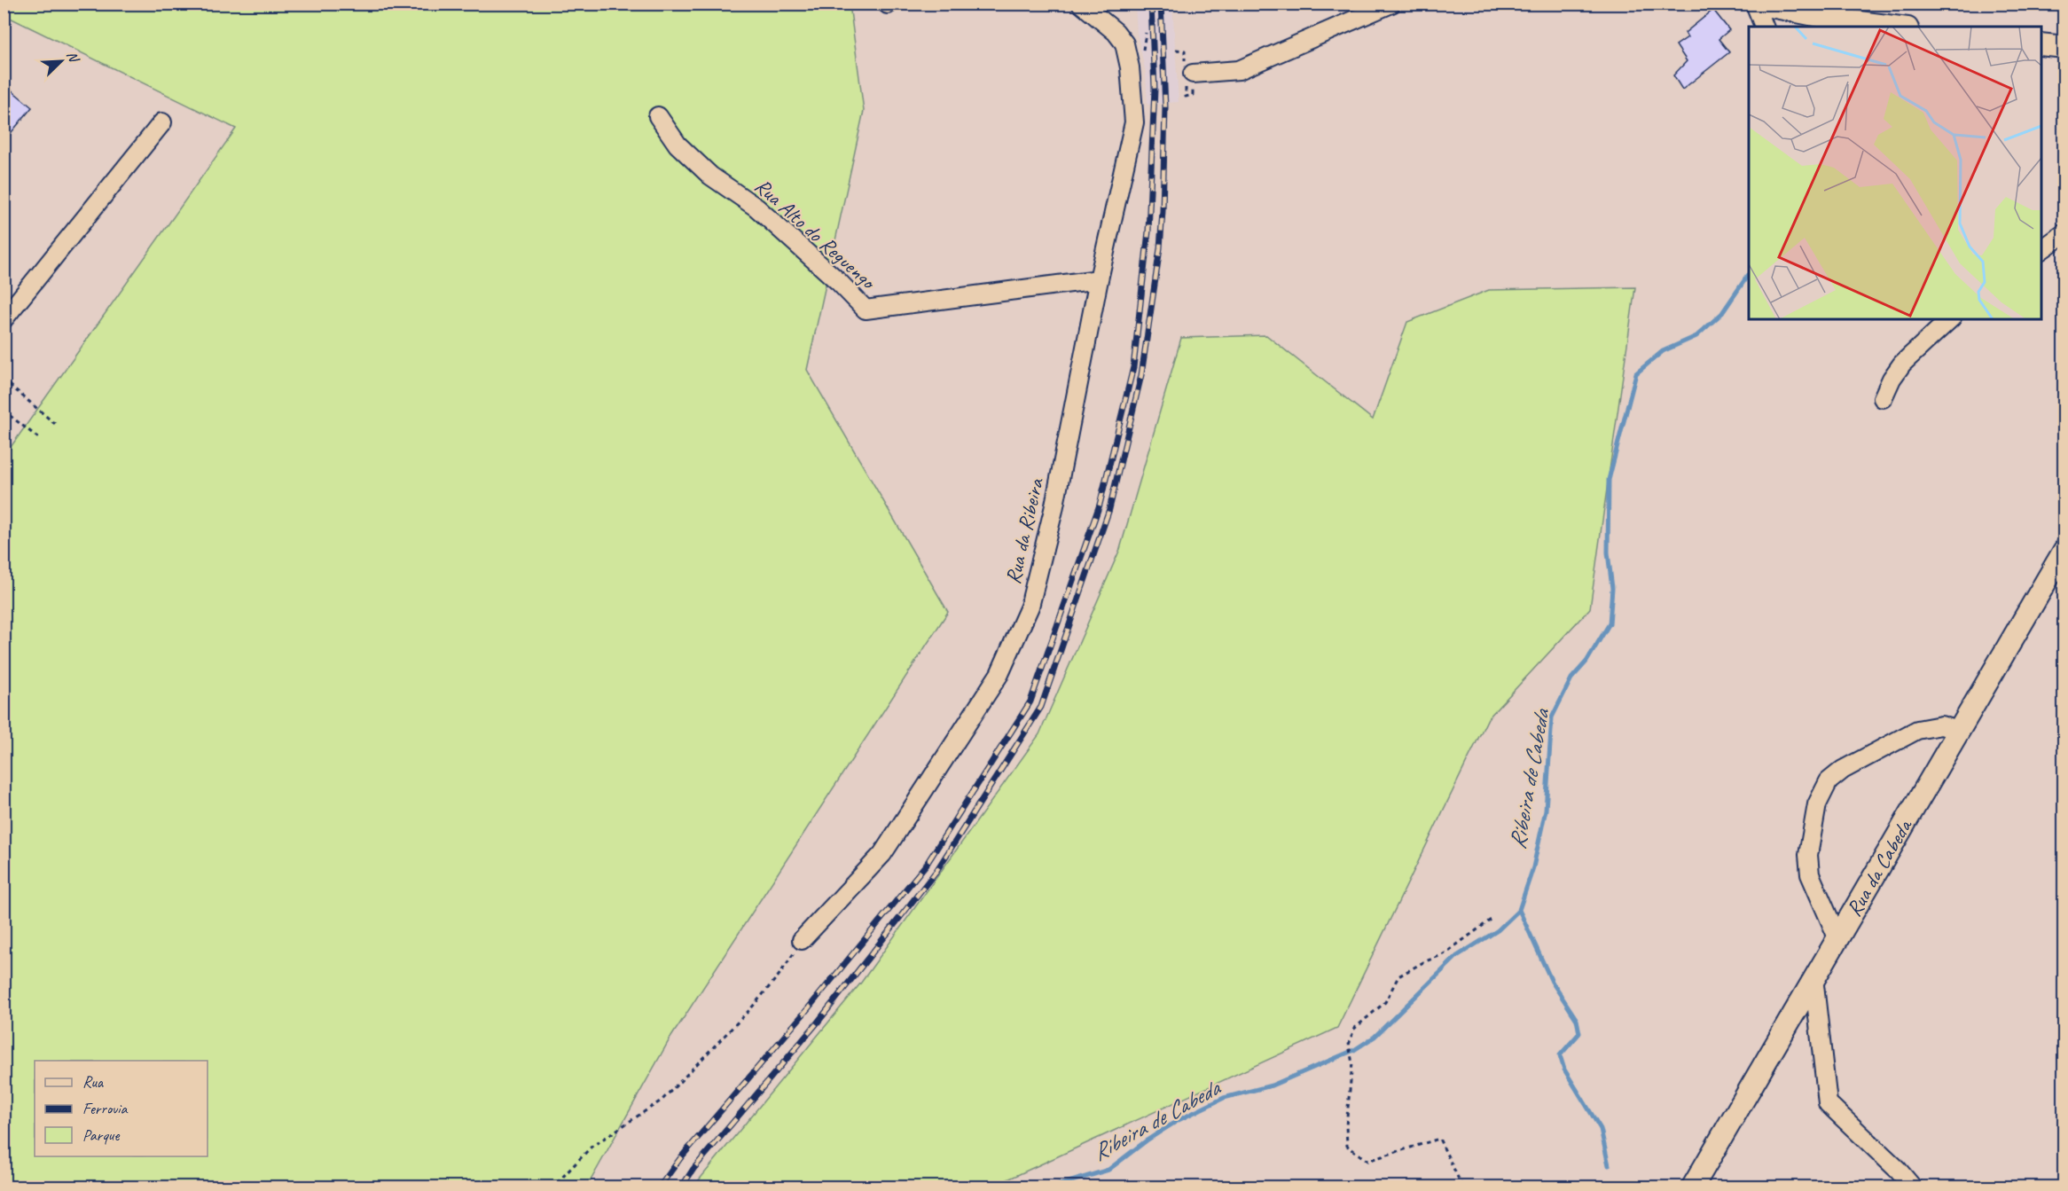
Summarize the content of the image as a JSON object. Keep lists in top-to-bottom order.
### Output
{
  "streets": {
    "main road": ["Rua da Cabeda"],
    "street": ["Rua Alto do Reguengo", "Rua da Ribeira"]
  },
  "crossings": [
    ["Rua Alto do Reguengo", "Rua da Ribeira"]
  ],
  "water": ["Ribeira de Cabeda"],
  "legend": ["Rua", "Ferrovia", "Parque"],
  "north": "top right"
}
